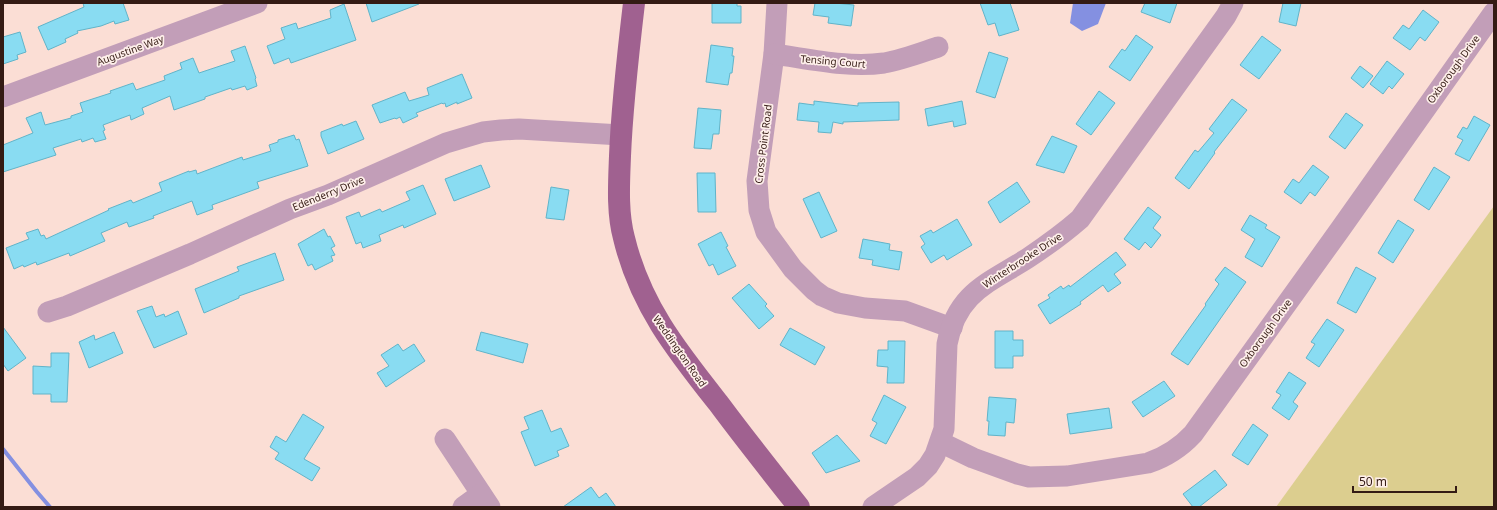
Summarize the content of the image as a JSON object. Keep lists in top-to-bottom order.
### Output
{
  "streets": {
    "main road": ["Weddington Road"],
    "street": [
      "Augustine Way",
      "Tensing Court",
      "Oxborough Drive",
      "Cross Point Road",
      "Edenderry Drive",
      "Winterbrooke Drive"
    ]
  },
  "crossings": [
    ["Tensing Court", "Cross Point Road"],
    ["Oxborough Drive", "Winterbrooke Drive"],
    ["Cross Point Road", "Winterbrooke Drive"],
    ["Edenderry Drive", "Weddington Road"]
  ],
  "scale_bar": "50 m"
}
